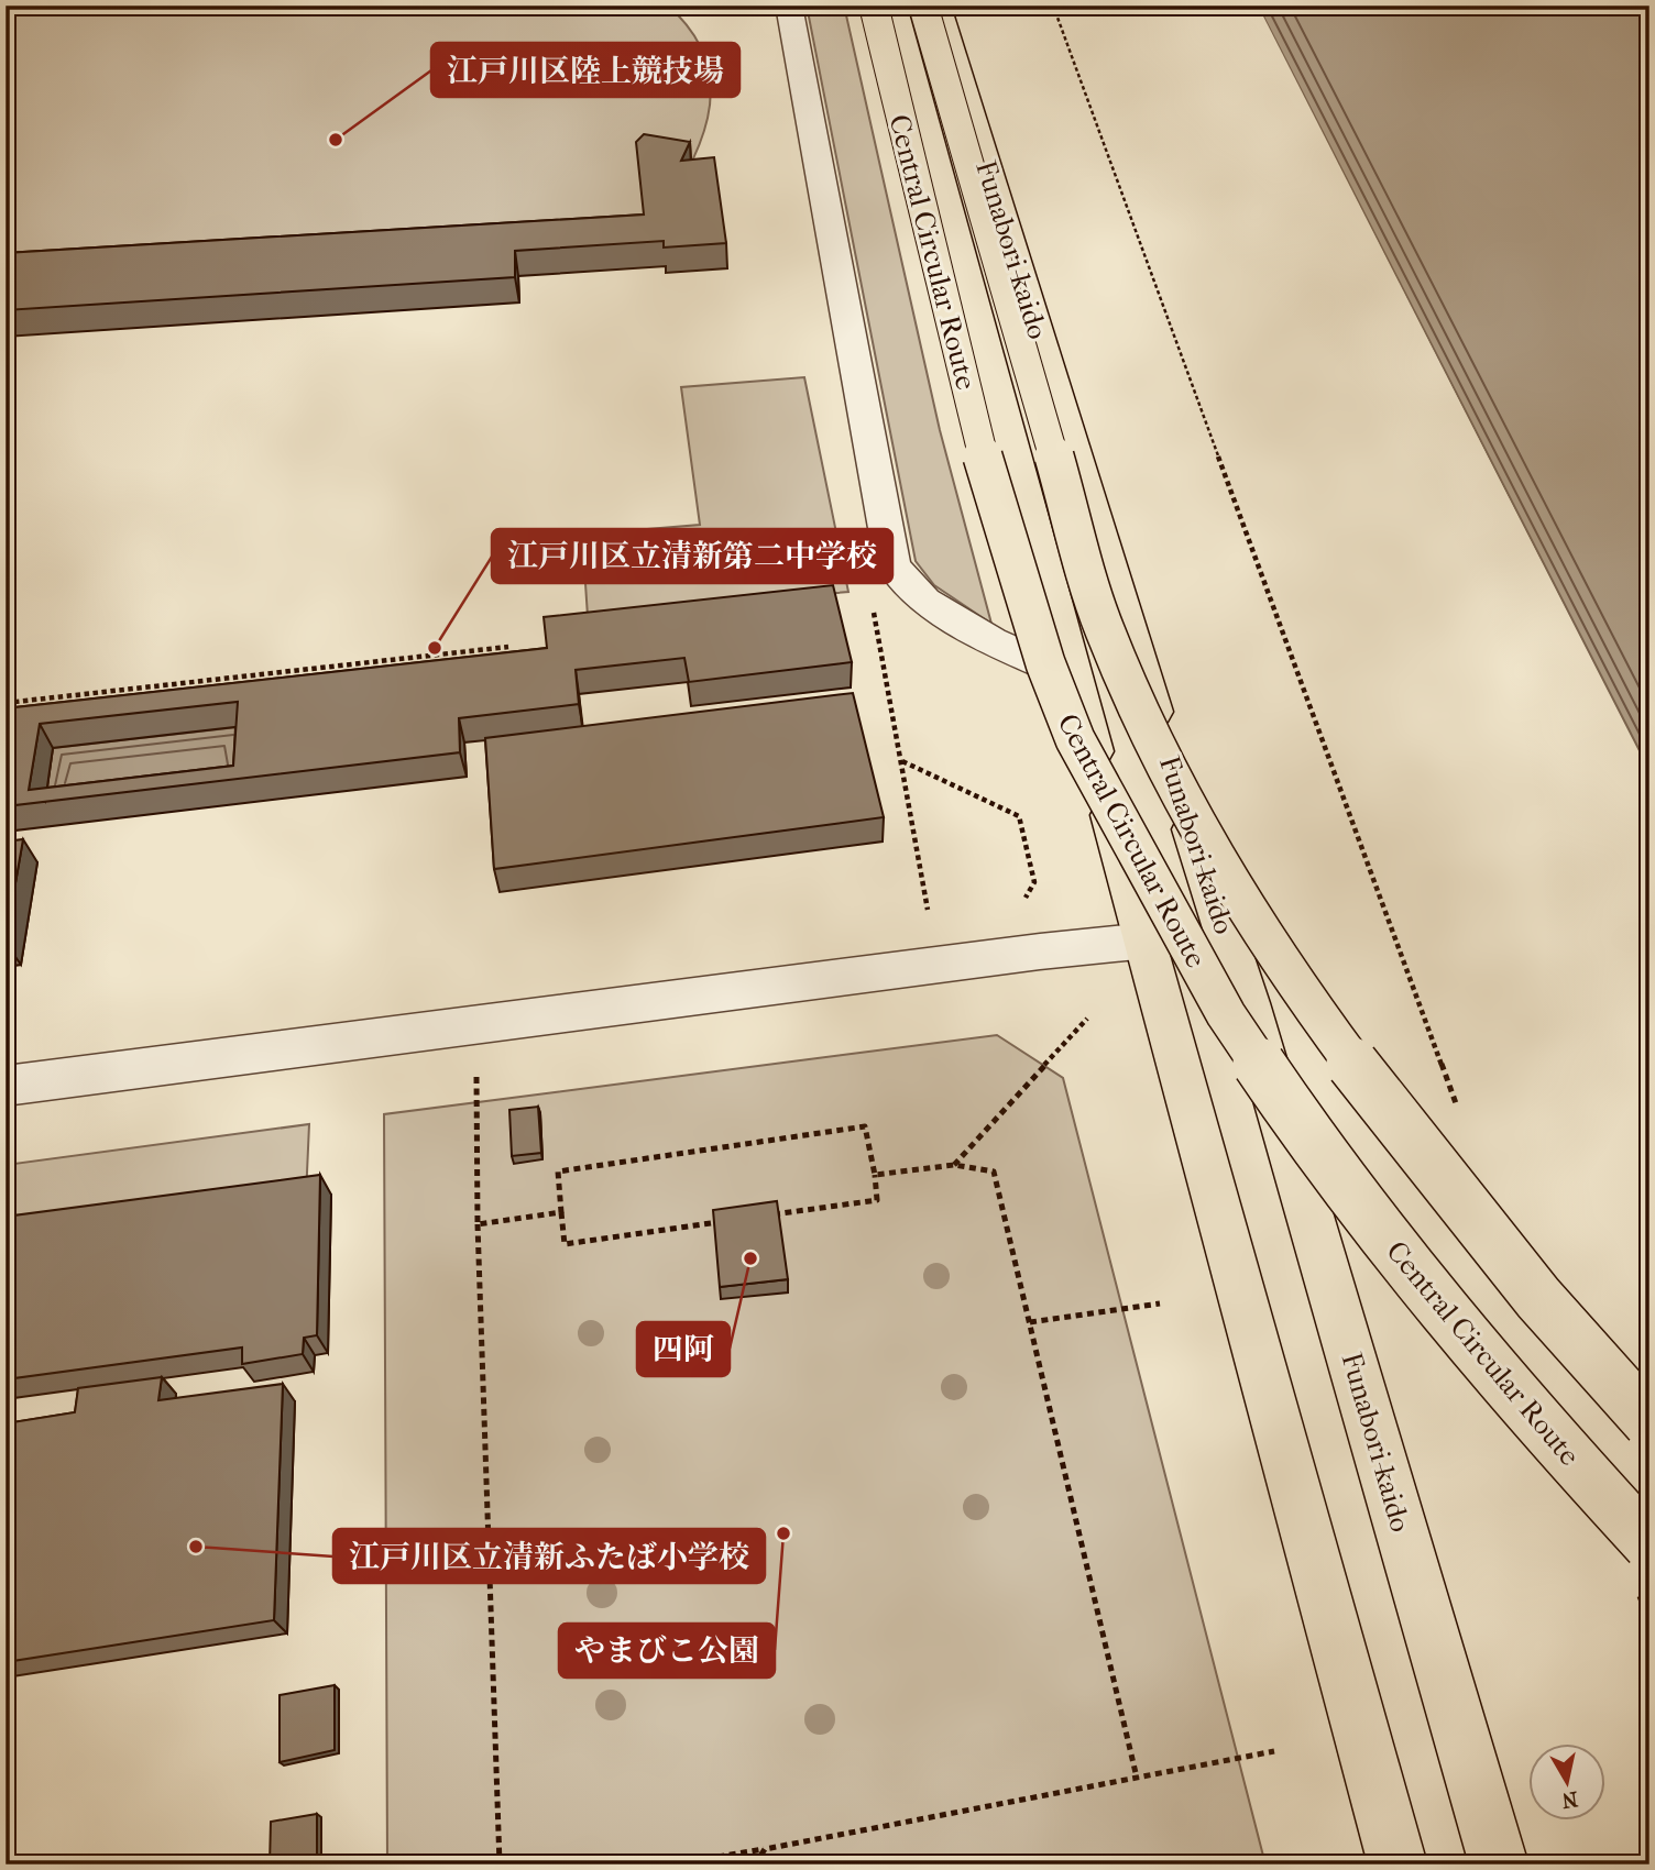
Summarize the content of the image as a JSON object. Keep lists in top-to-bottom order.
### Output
{
  "streets": {
    "main road": ["Funabori-kaido", "Central Circular Route"]
  },
  "places": [
    "江戸川区陸上競技場",
    "江戸川区立清新第二中学校",
    "四阿",
    "やまびこ公園",
    "江戸川区立清新ふたば小学校"
  ],
  "north": "bottom"
}
